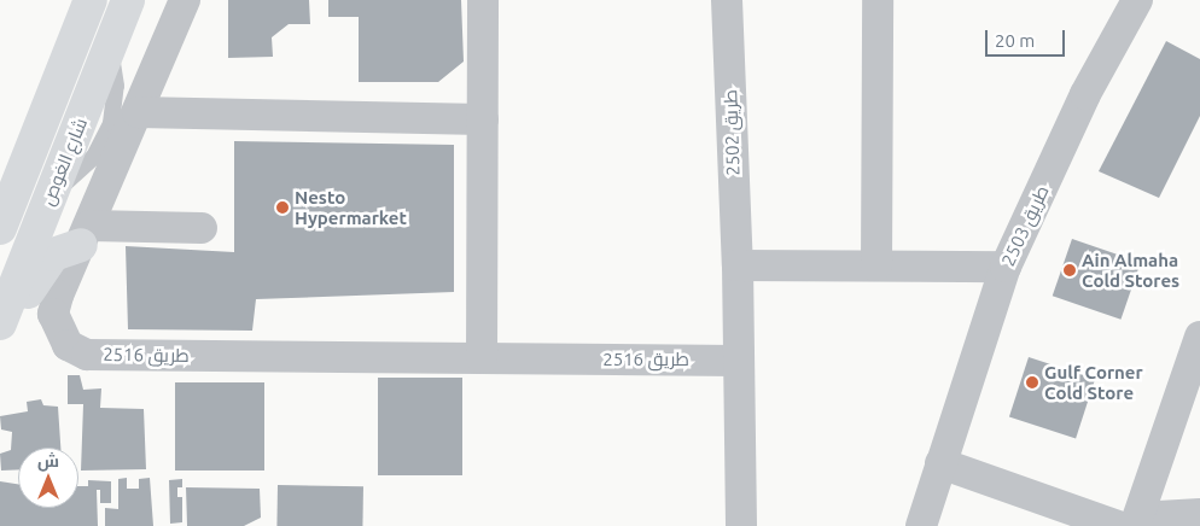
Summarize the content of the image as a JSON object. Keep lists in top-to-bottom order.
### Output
{
  "streets": {
    "main road": ["شارع الغوص"],
    "street": ["طريق 2502", "طريق 2503", "طريق 2516"]
  },
  "crossings": [
    ["طريق 2502", "طريق 2516"]
  ],
  "places": ["Nesto Hypermarket", "Ain Almaha Cold Stores", "Gulf Corner Cold Store"],
  "scale_bar": "20 m",
  "north": "top"
}
